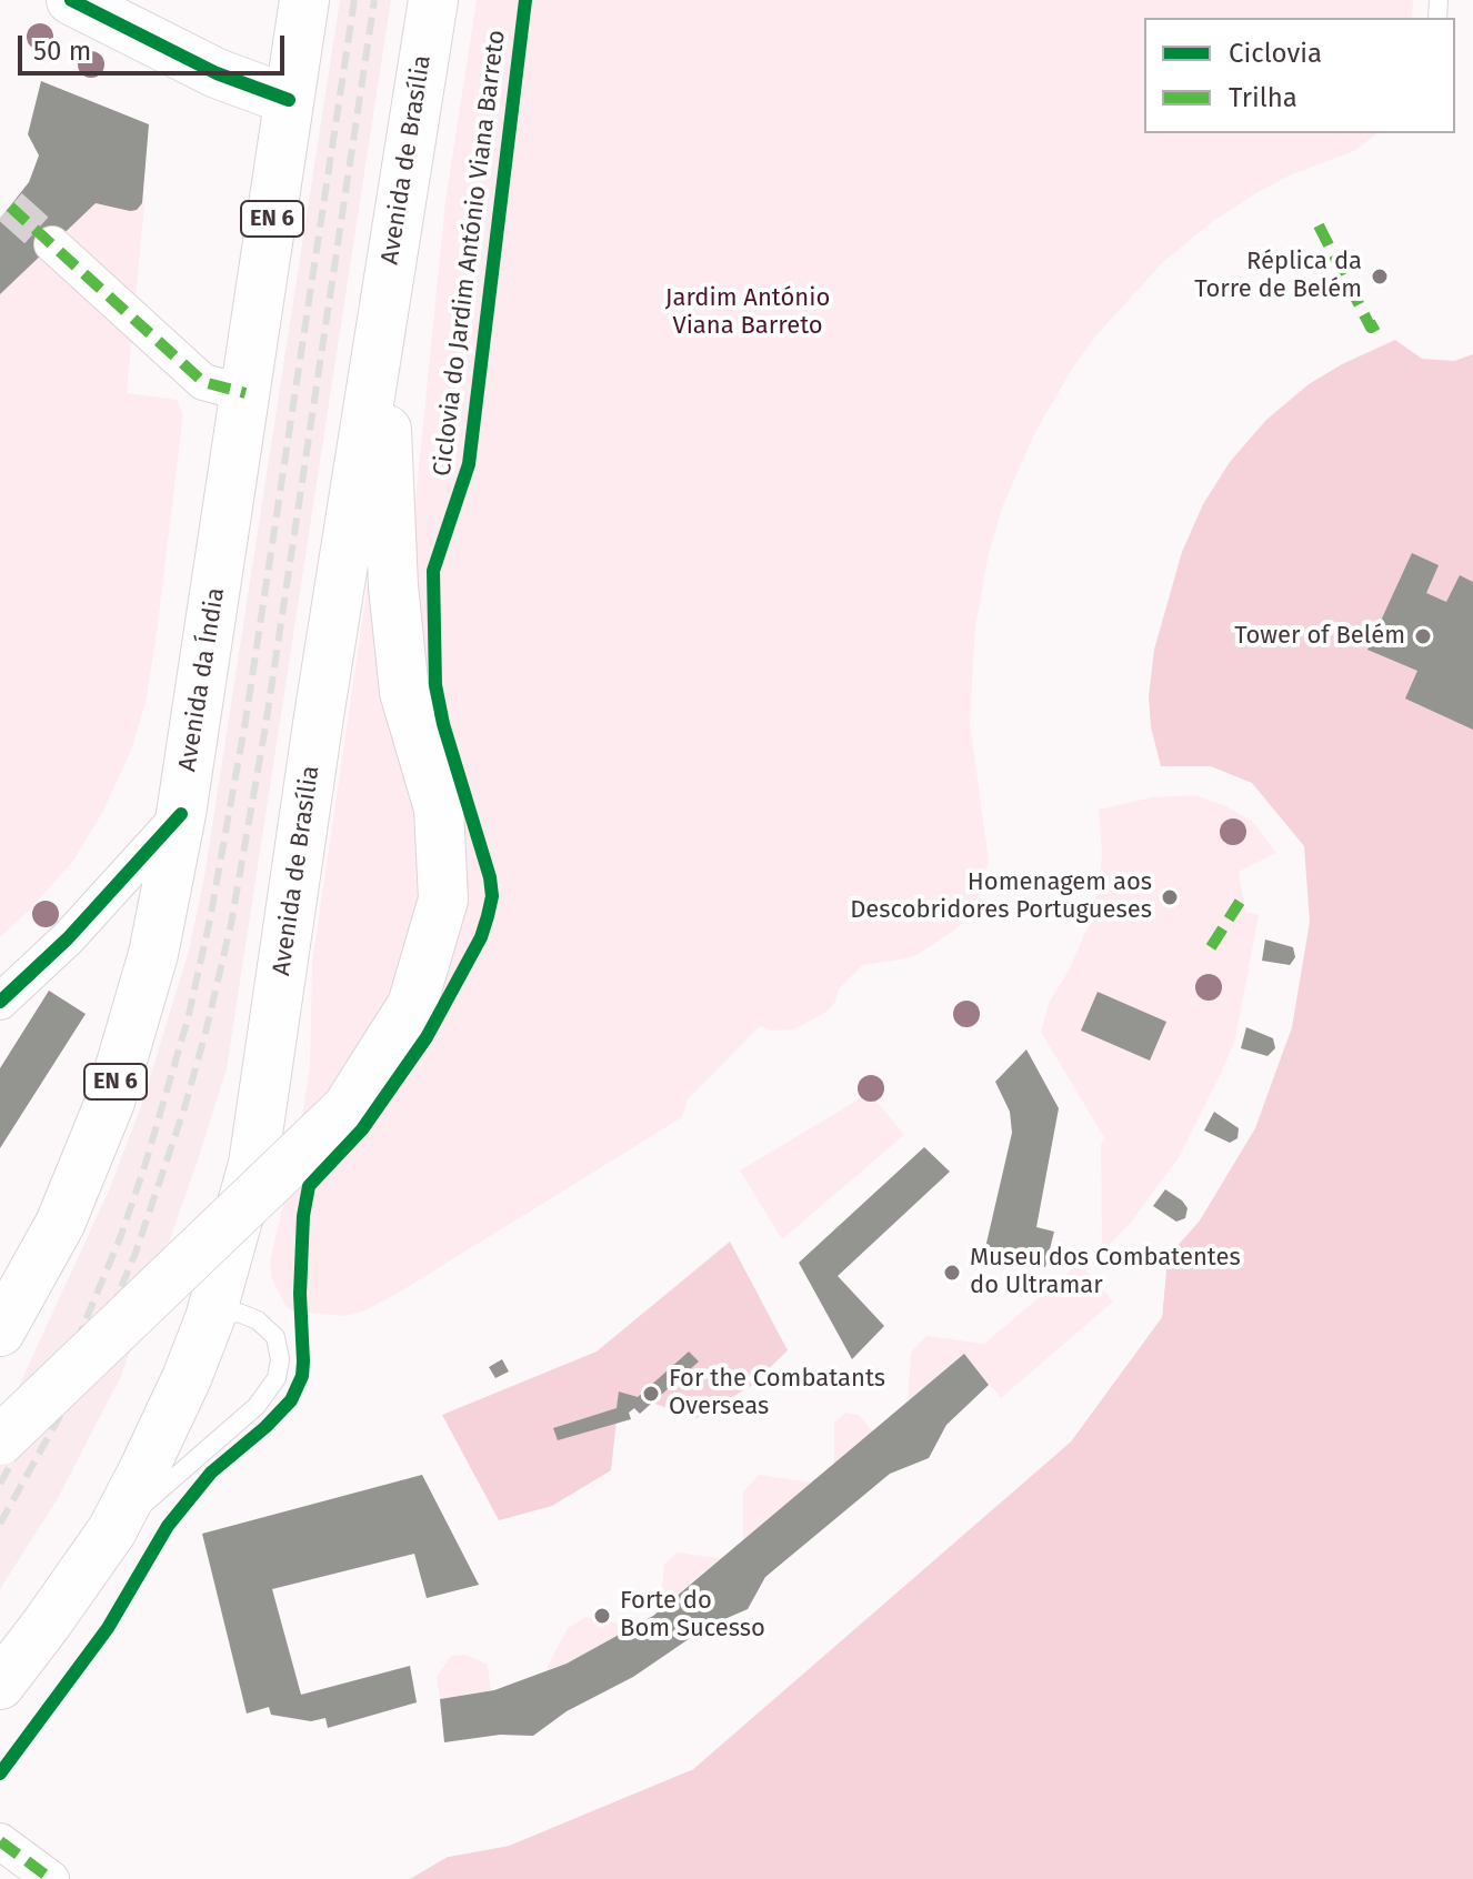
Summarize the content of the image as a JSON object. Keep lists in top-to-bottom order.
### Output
{
  "streets": {
    "main road": ["Avenida de Brasília", "EN 6", "Avenida da Índia"],
    "cycle path": ["Ciclovia do Jardim António Viana Barreto"]
  },
  "parks": ["Jardim António Viana Barreto"],
  "places": [
    "Réplica da Torre de Belém",
    "Tower of Belém",
    "Homenagem aos Descobridores Portugueses",
    "Museu dos Combatentes do Ultramar",
    "For the Combatants Overseas",
    "Forte do Bom Sucesso"
  ],
  "legend": ["Ciclovia", "Trilha"],
  "scale_bar": "50 m"
}
